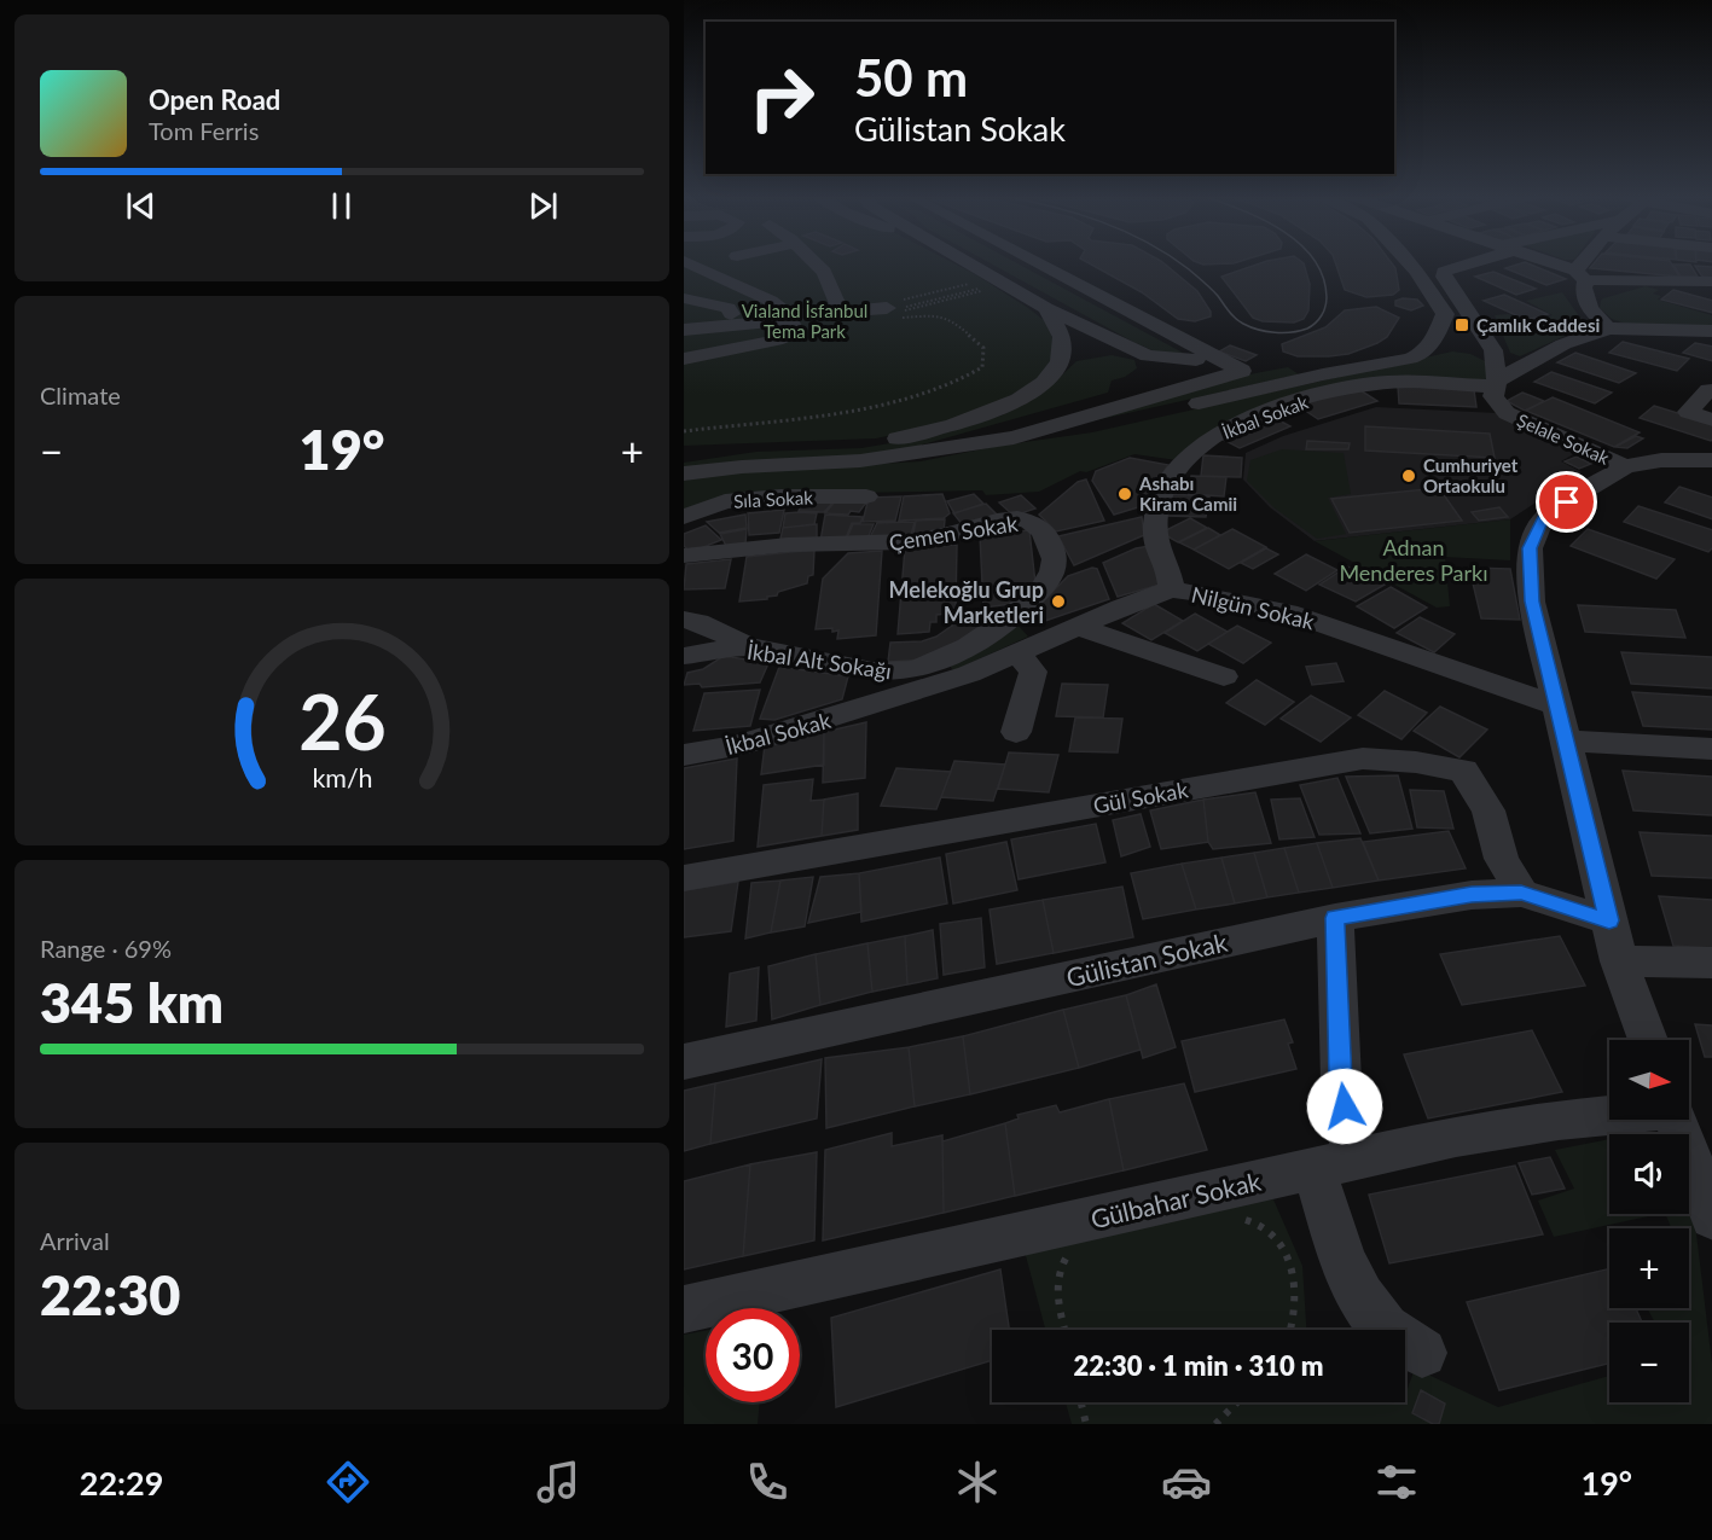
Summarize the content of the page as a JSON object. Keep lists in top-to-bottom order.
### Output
{
  "streets": {
    "street": [
      "İkbal Sokak",
      "Şelale Sokak",
      "Sıla Sokak",
      "Çemen Sokak",
      "Nilgün Sokak",
      "İkbal Alt Sokağı",
      "Gül Sokak",
      "Gülistan Sokak",
      "Gülbahar Sokak"
    ]
  },
  "crossings": [
    ["İkbal Sokak", "Şelale Sokak"],
    ["İkbal Sokak", "Nilgün Sokak"],
    ["İkbal Sokak", "İkbal Alt Sokağı"],
    ["Çemen Sokak", "İkbal Alt Sokağı"],
    ["Nilgün Sokak", "İkbal Alt Sokağı"],
    ["Gül Sokak", "Gülistan Sokak"]
  ],
  "parks": ["Vialand İsfanbul Tema Park", "Adnan Menderes Parkı"],
  "places": {
    "transit": ["Çamlık Caddesi"],
    "other": ["Cumhuriyet Ortaokulu", "Ashabı Kiram Camii", "Melekoğlu Grup Marketleri"]
  },
  "north": "right",
  "page": {
    "turn": ["50 m", "Gülistan Sokak"],
    "song": ["Open Road", "Tom Ferris"],
    "tile": [
      "Climate",
      ["Range · 69%", "345 km"],
      ["Arrival", "22:30"]
    ],
    "heat": ["−", "19°", "+"],
    "map_buttons": ["+", "−"],
    "limit": "30",
    "trip": "22:30 · 1 min · 310 m",
    "tabs": ["22:29", "19°"],
    "gauge": ["26", "km/h"]
  }
}
